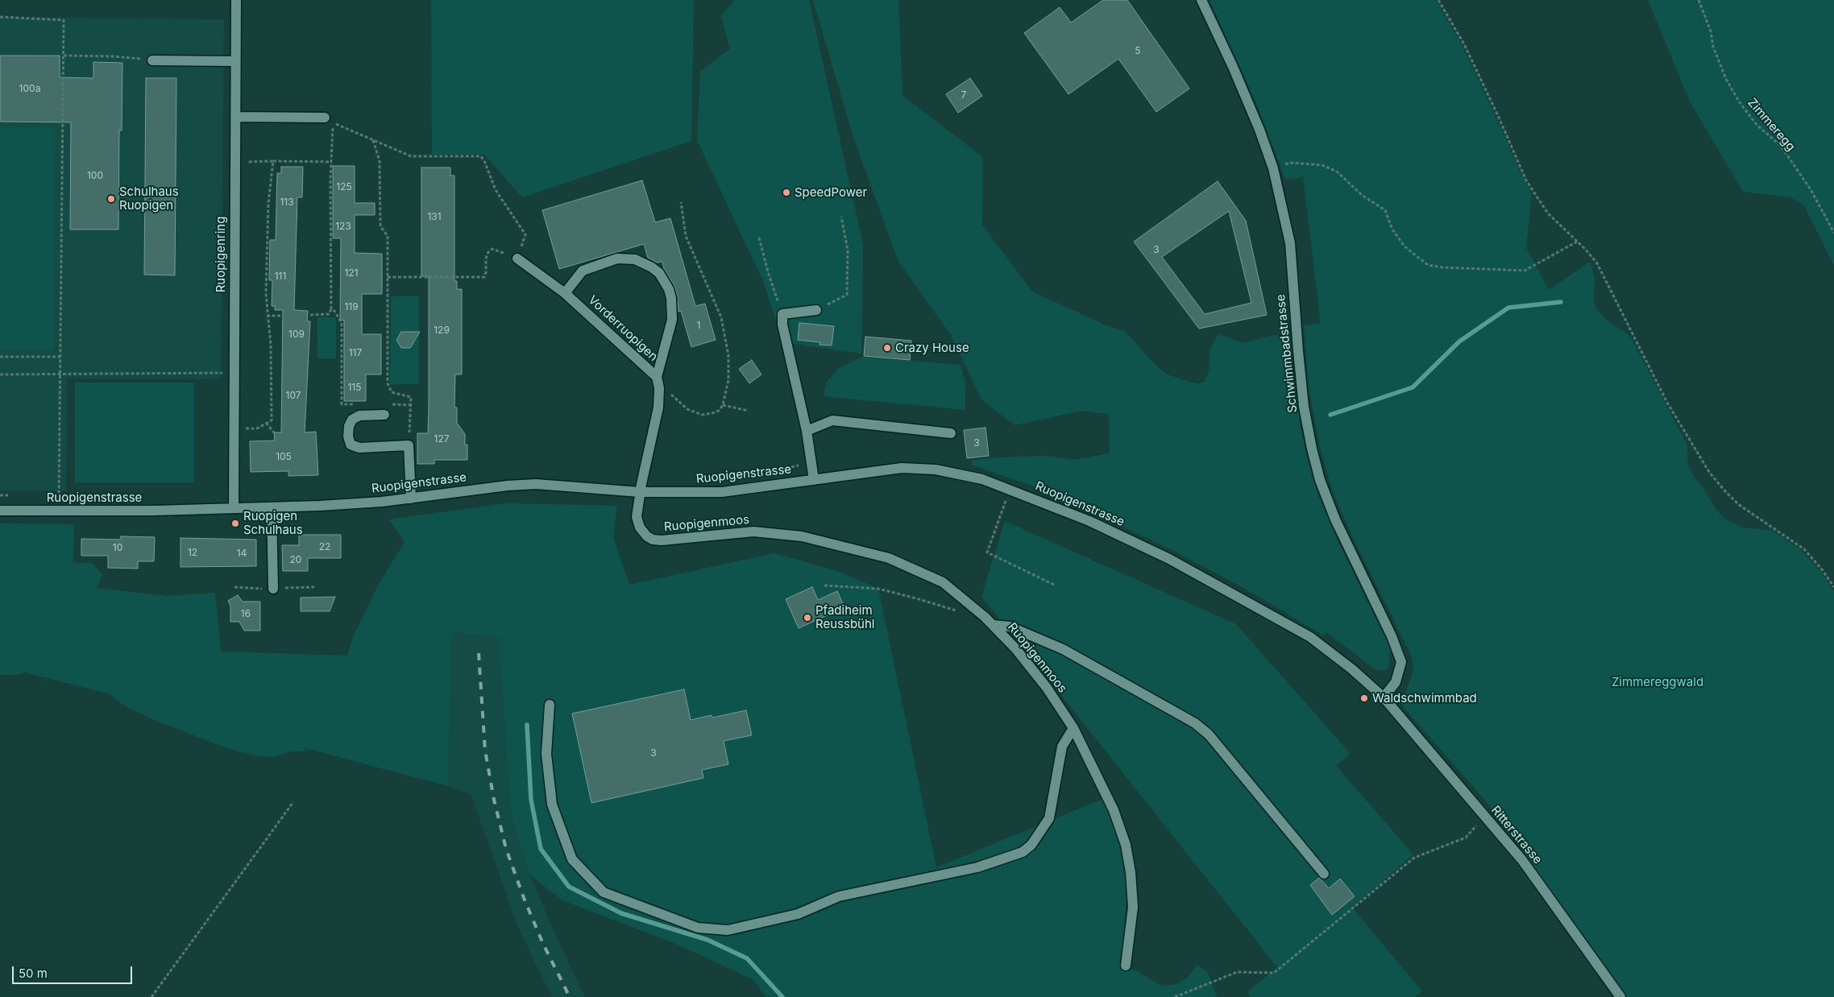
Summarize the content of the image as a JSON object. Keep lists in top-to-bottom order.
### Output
{
  "streets": {
    "street": [
      "Ruopigenring",
      "Vorderruopigen",
      "Schwimmbadstrasse",
      "Ruopigenstrasse",
      "Ruopigenmoos",
      "Ritterstrasse"
    ],
    "path": ["Zimmeregg"]
  },
  "crossings": [
    ["Ruopigenring", "Ruopigenstrasse"],
    ["Vorderruopigen", "Ruopigenstrasse"],
    ["Vorderruopigen", "Ruopigenmoos"],
    ["Schwimmbadstrasse", "Ruopigenstrasse"],
    ["Schwimmbadstrasse", "Ritterstrasse"],
    ["Ruopigenstrasse", "Ruopigenmoos"],
    ["Ruopigenstrasse", "Ritterstrasse"]
  ],
  "parks": ["Zimmereggwald"],
  "places": [
    "SpeedPower",
    "Schulhaus Ruopigen",
    "Crazy House",
    "Ruopigen Schulhaus",
    "Pfadiheim Reussbühl",
    "Waldschwimmbad"
  ],
  "house_numbers": [
    "5",
    "100a",
    "7",
    "100",
    "125",
    "113",
    "131",
    "123",
    "3",
    "121",
    "111",
    "119",
    "1",
    "129",
    "109",
    "117",
    "115",
    "107",
    "127",
    "3",
    "105",
    "22",
    "10",
    "12",
    "14",
    "20",
    "16",
    "3"
  ],
  "scale_bar": "50 m"
}
